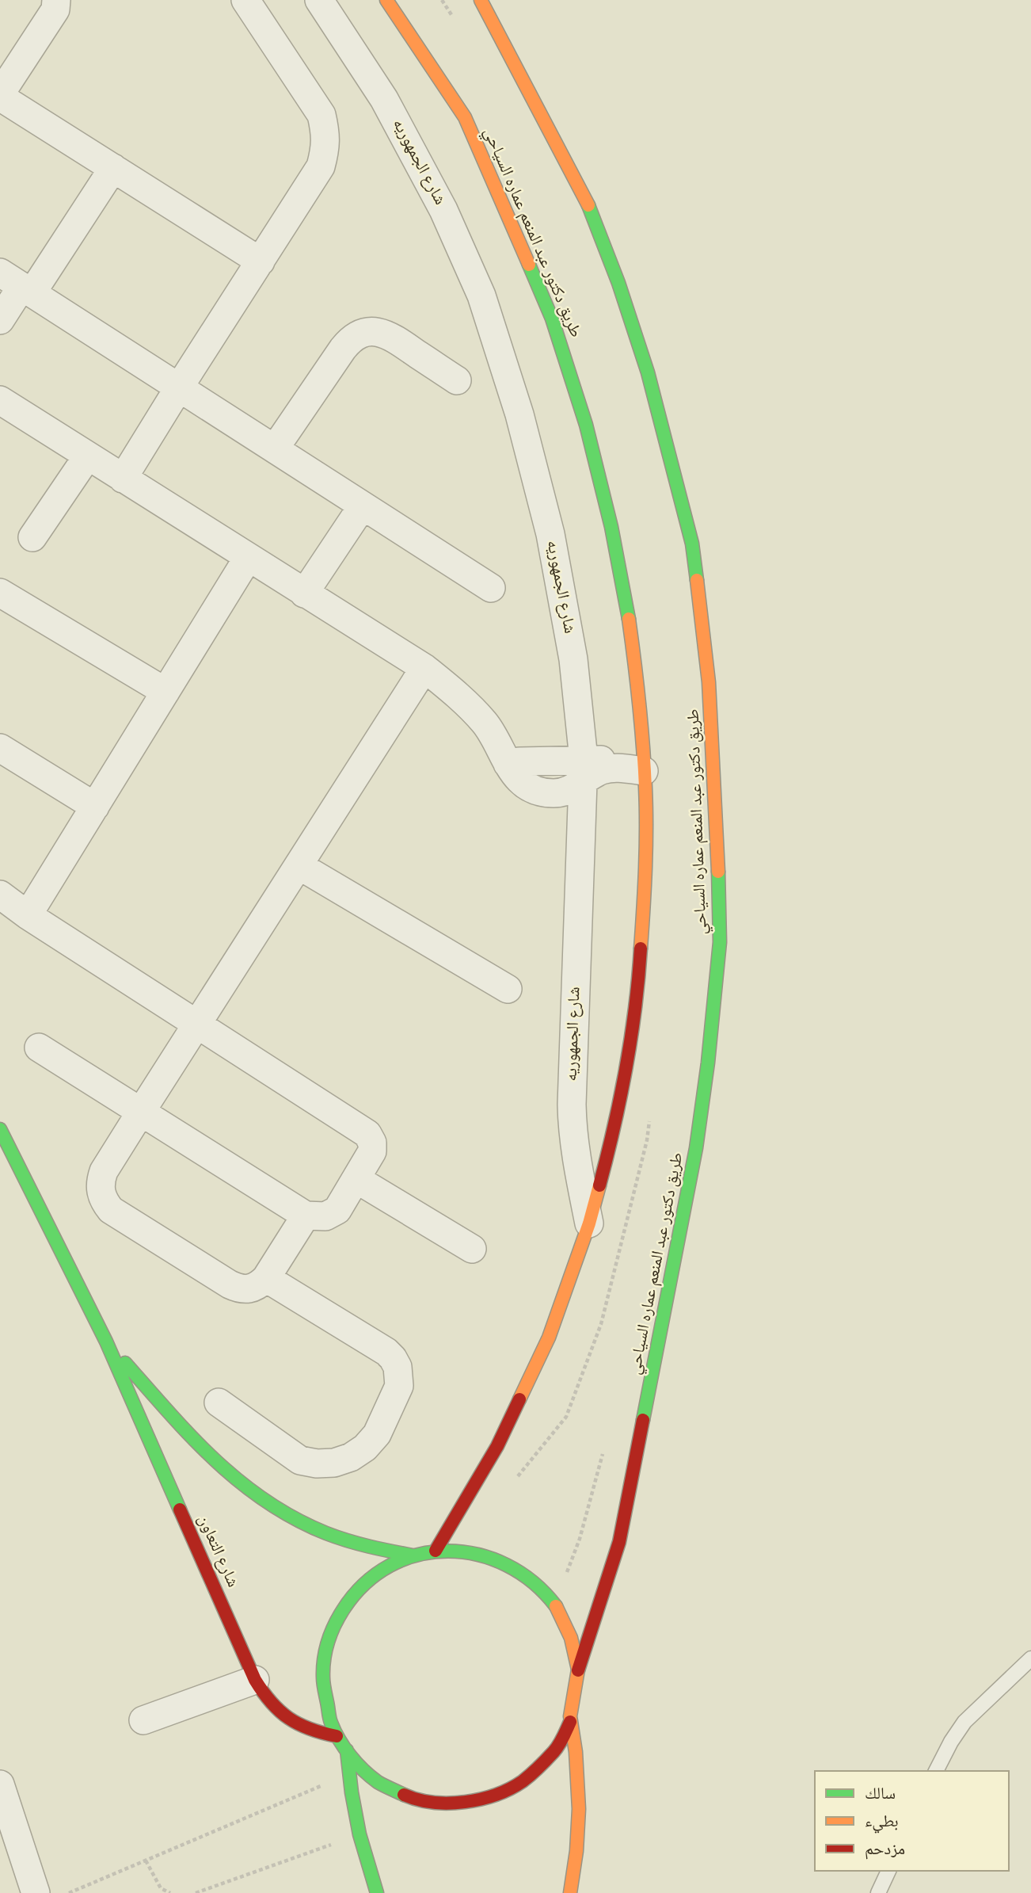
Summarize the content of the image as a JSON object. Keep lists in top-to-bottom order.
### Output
{
  "streets": {
    "main road": ["طريق دكتور عبد المنعم عماره السياحي", "شارع التعاون"],
    "street": ["شارع الجمهوريه"]
  },
  "crossings": [
    ["شارع الجمهوريه", "طريق دكتور عبد المنعم عماره السياحي"]
  ],
  "legend": ["سالك", "بطيء", "مزدحم"]
}
